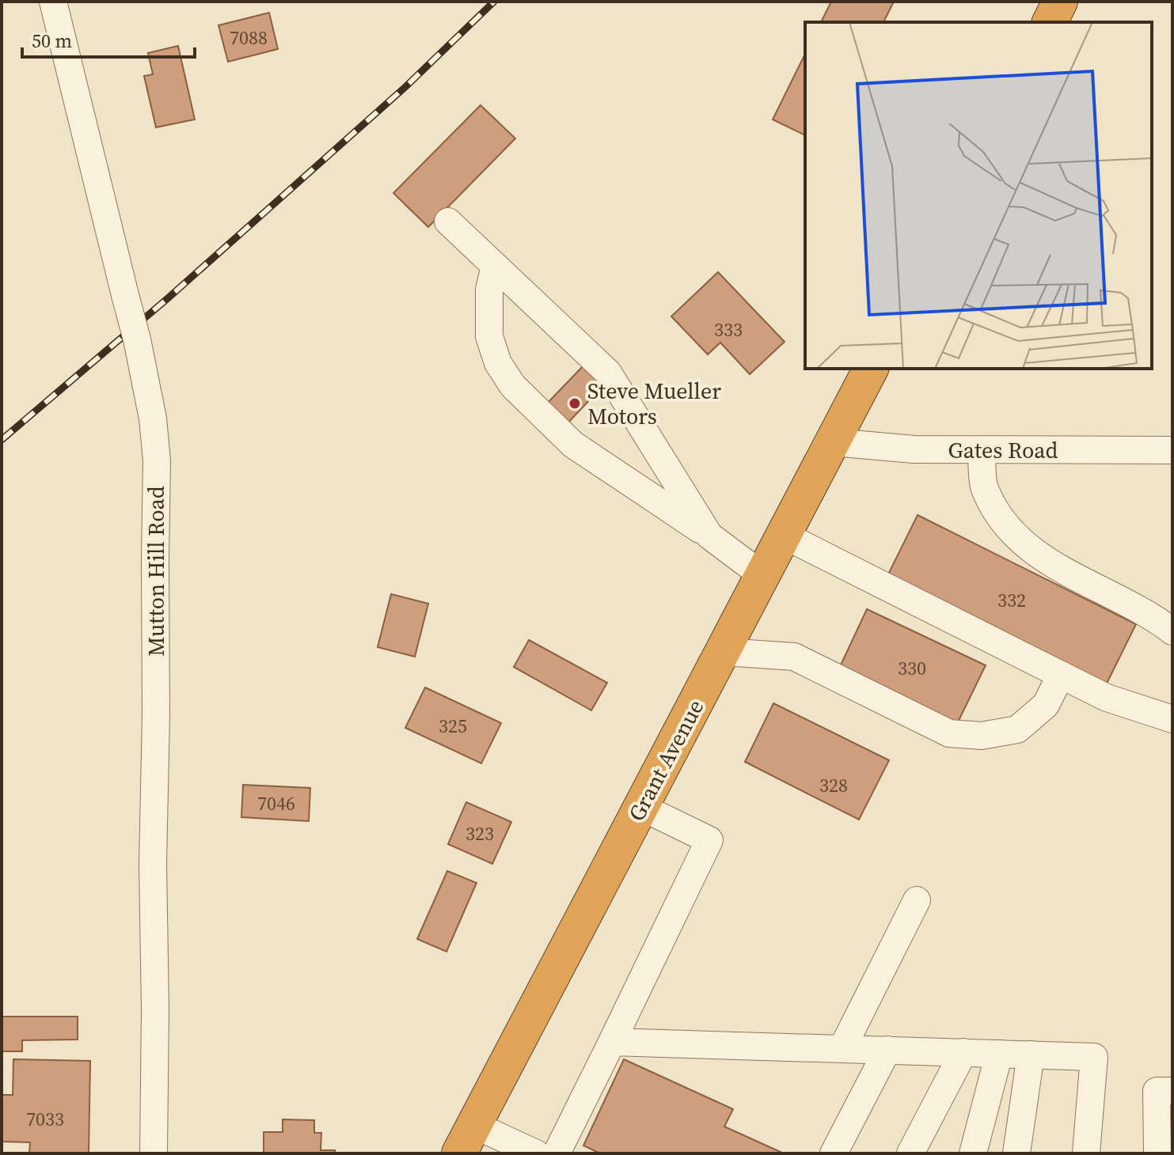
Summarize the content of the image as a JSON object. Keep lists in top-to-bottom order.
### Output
{
  "streets": {
    "highway": ["Grant Avenue"],
    "street": ["Gates Road", "Mutton Hill Road"]
  },
  "crossings": [
    ["Gates Road", "Grant Avenue"]
  ],
  "places": ["Steve Mueller Motors"],
  "house_numbers": [
    "7088",
    "333",
    "332",
    "330",
    "325",
    "328",
    "7046",
    "323",
    "7033"
  ],
  "scale_bar": "50 m"
}
